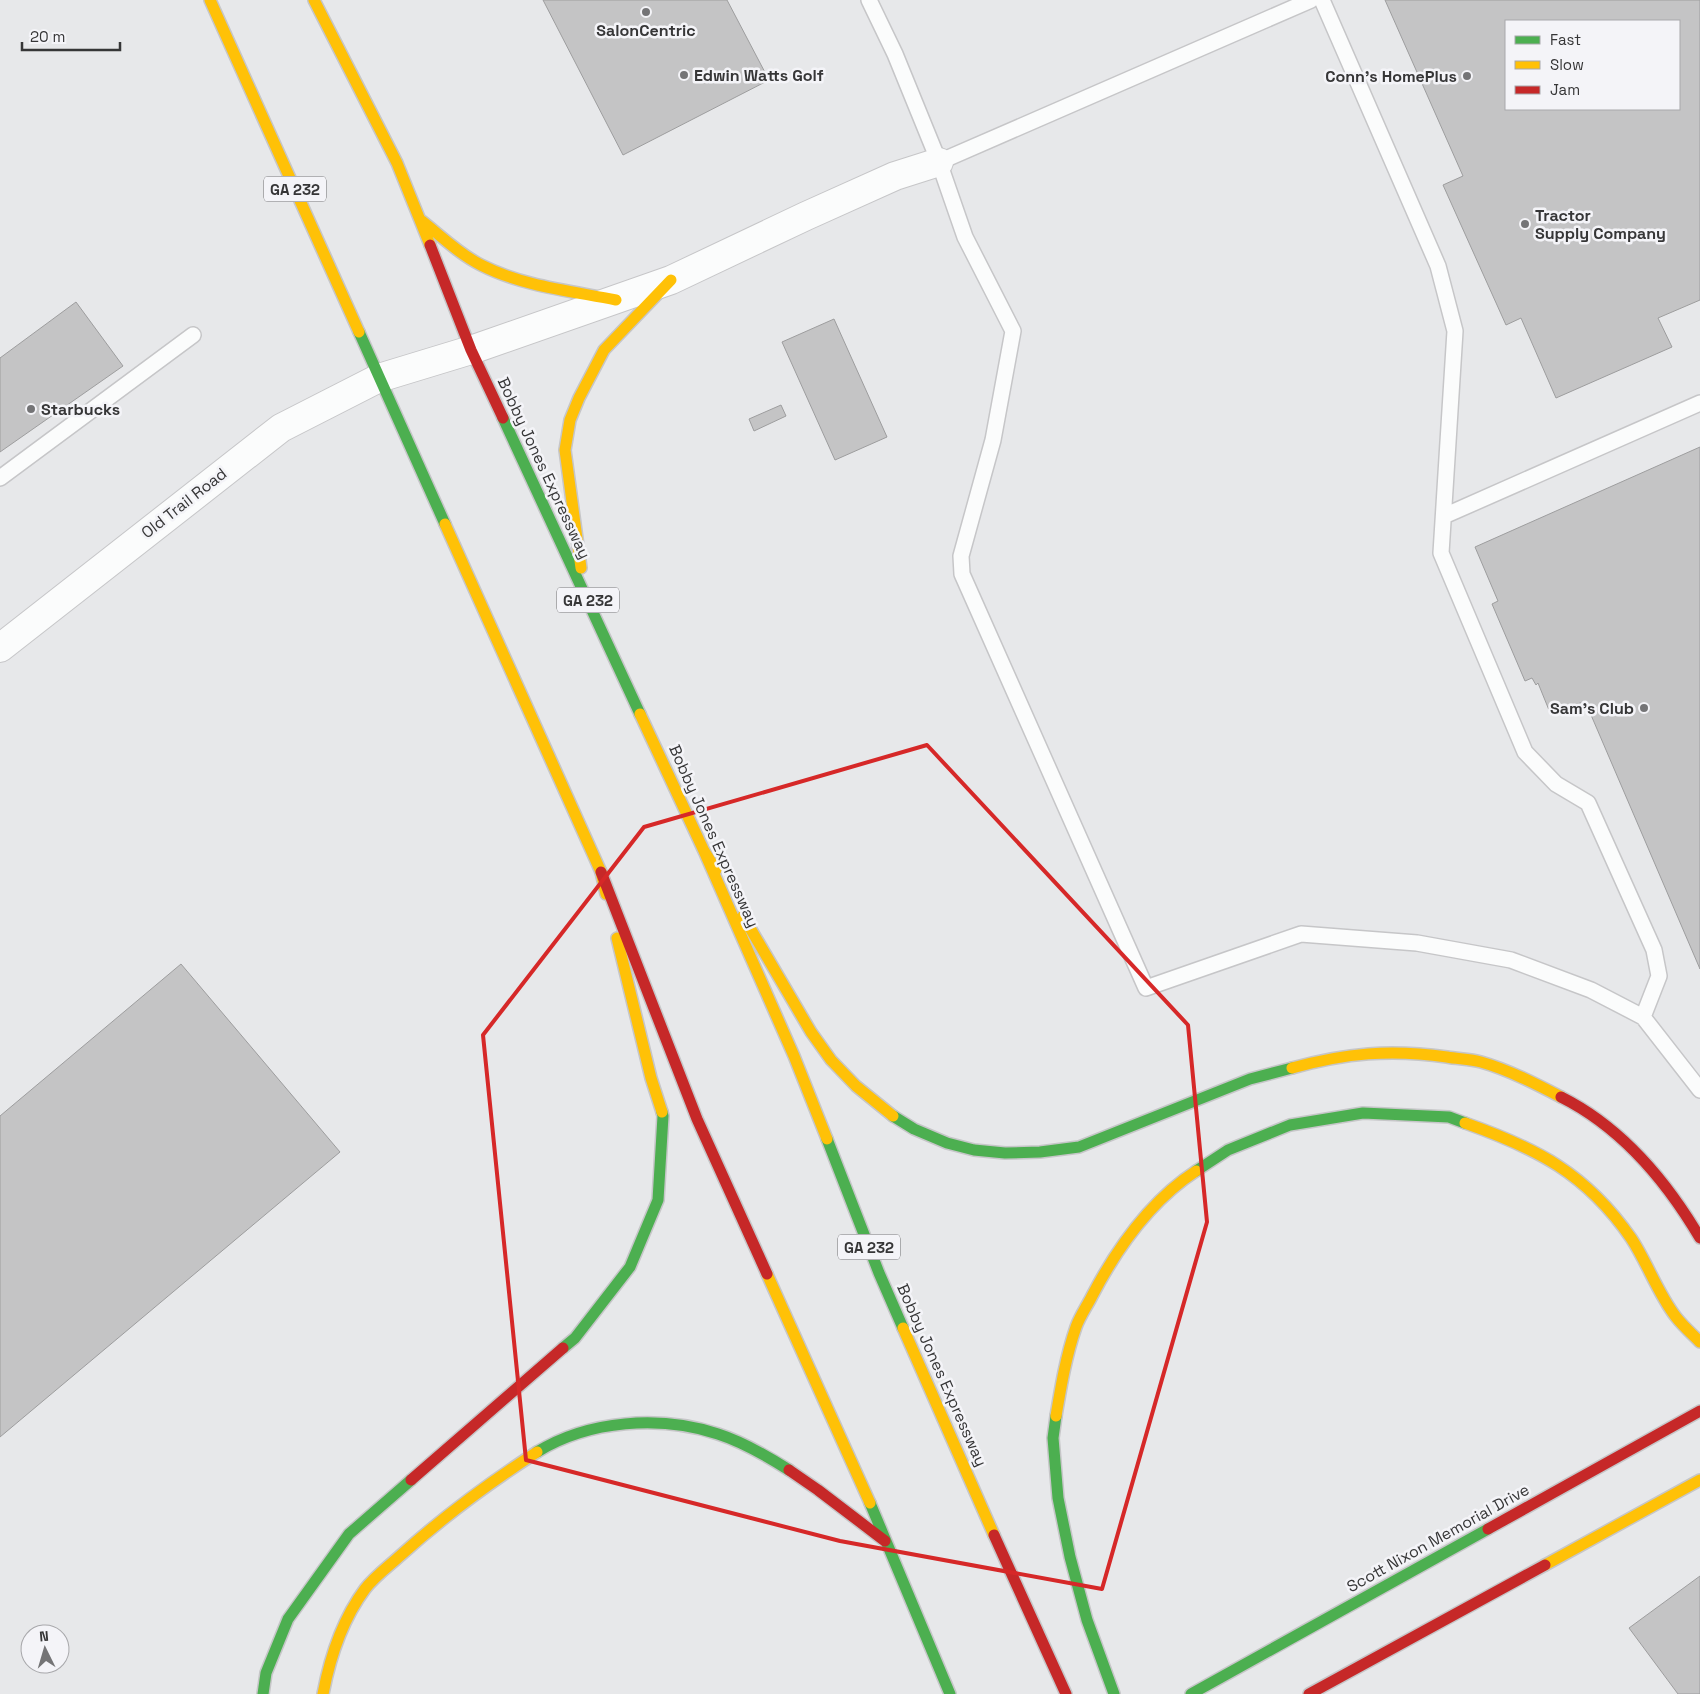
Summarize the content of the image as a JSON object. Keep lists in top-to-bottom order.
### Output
{
  "streets": {
    "main road": ["GA 232", "Bobby Jones Expressway", "Scott Nixon Memorial Drive"],
    "street": ["Old Trail Road"]
  },
  "crossings": [
    ["GA 232", "Old Trail Road"],
    ["Bobby Jones Expressway", "Old Trail Road"]
  ],
  "places": [
    "SalonCentric",
    "Edwin Watts Golf",
    "Conn's HomePlus",
    "Tractor Supply Company",
    "Starbucks",
    "Sam's Club"
  ],
  "legend": ["Fast", "Slow", "Jam"],
  "scale_bar": "20 m",
  "north": "top"
}
